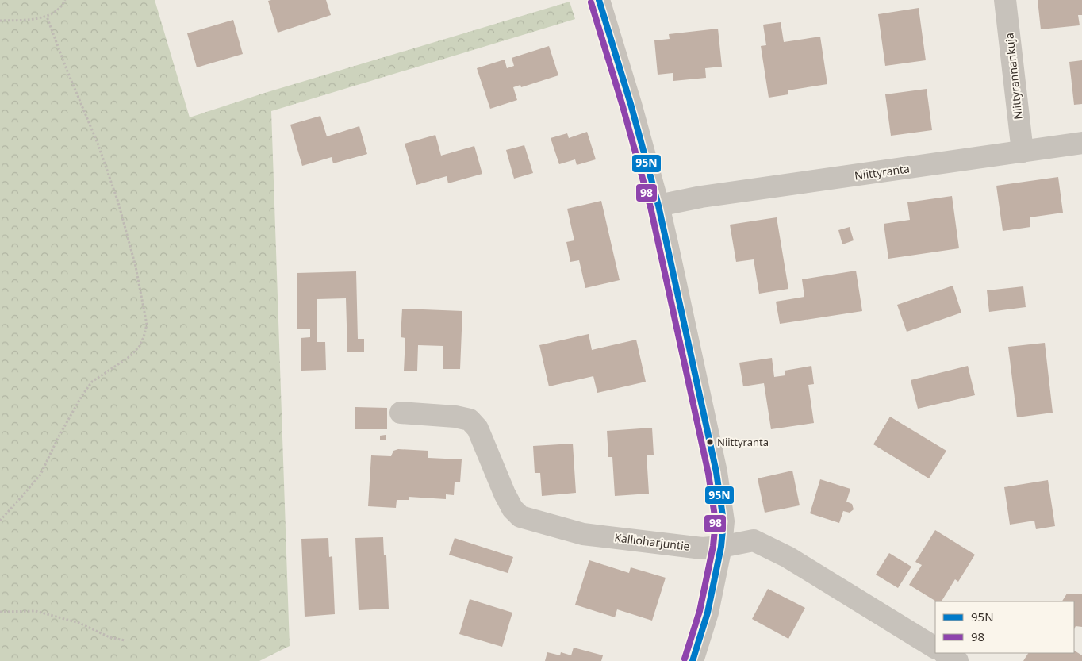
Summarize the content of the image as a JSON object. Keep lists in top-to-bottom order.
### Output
{
  "streets": {
    "street": ["Niittyrannankuja", "Niittyranta", "Kallioharjuntie"]
  },
  "crossings": [
    ["Niittyrannankuja", "Niittyranta"]
  ],
  "places": ["Niittyranta"],
  "lines": ["transit line 95N", "transit line 98"],
  "legend": ["95N", "98"]
}
